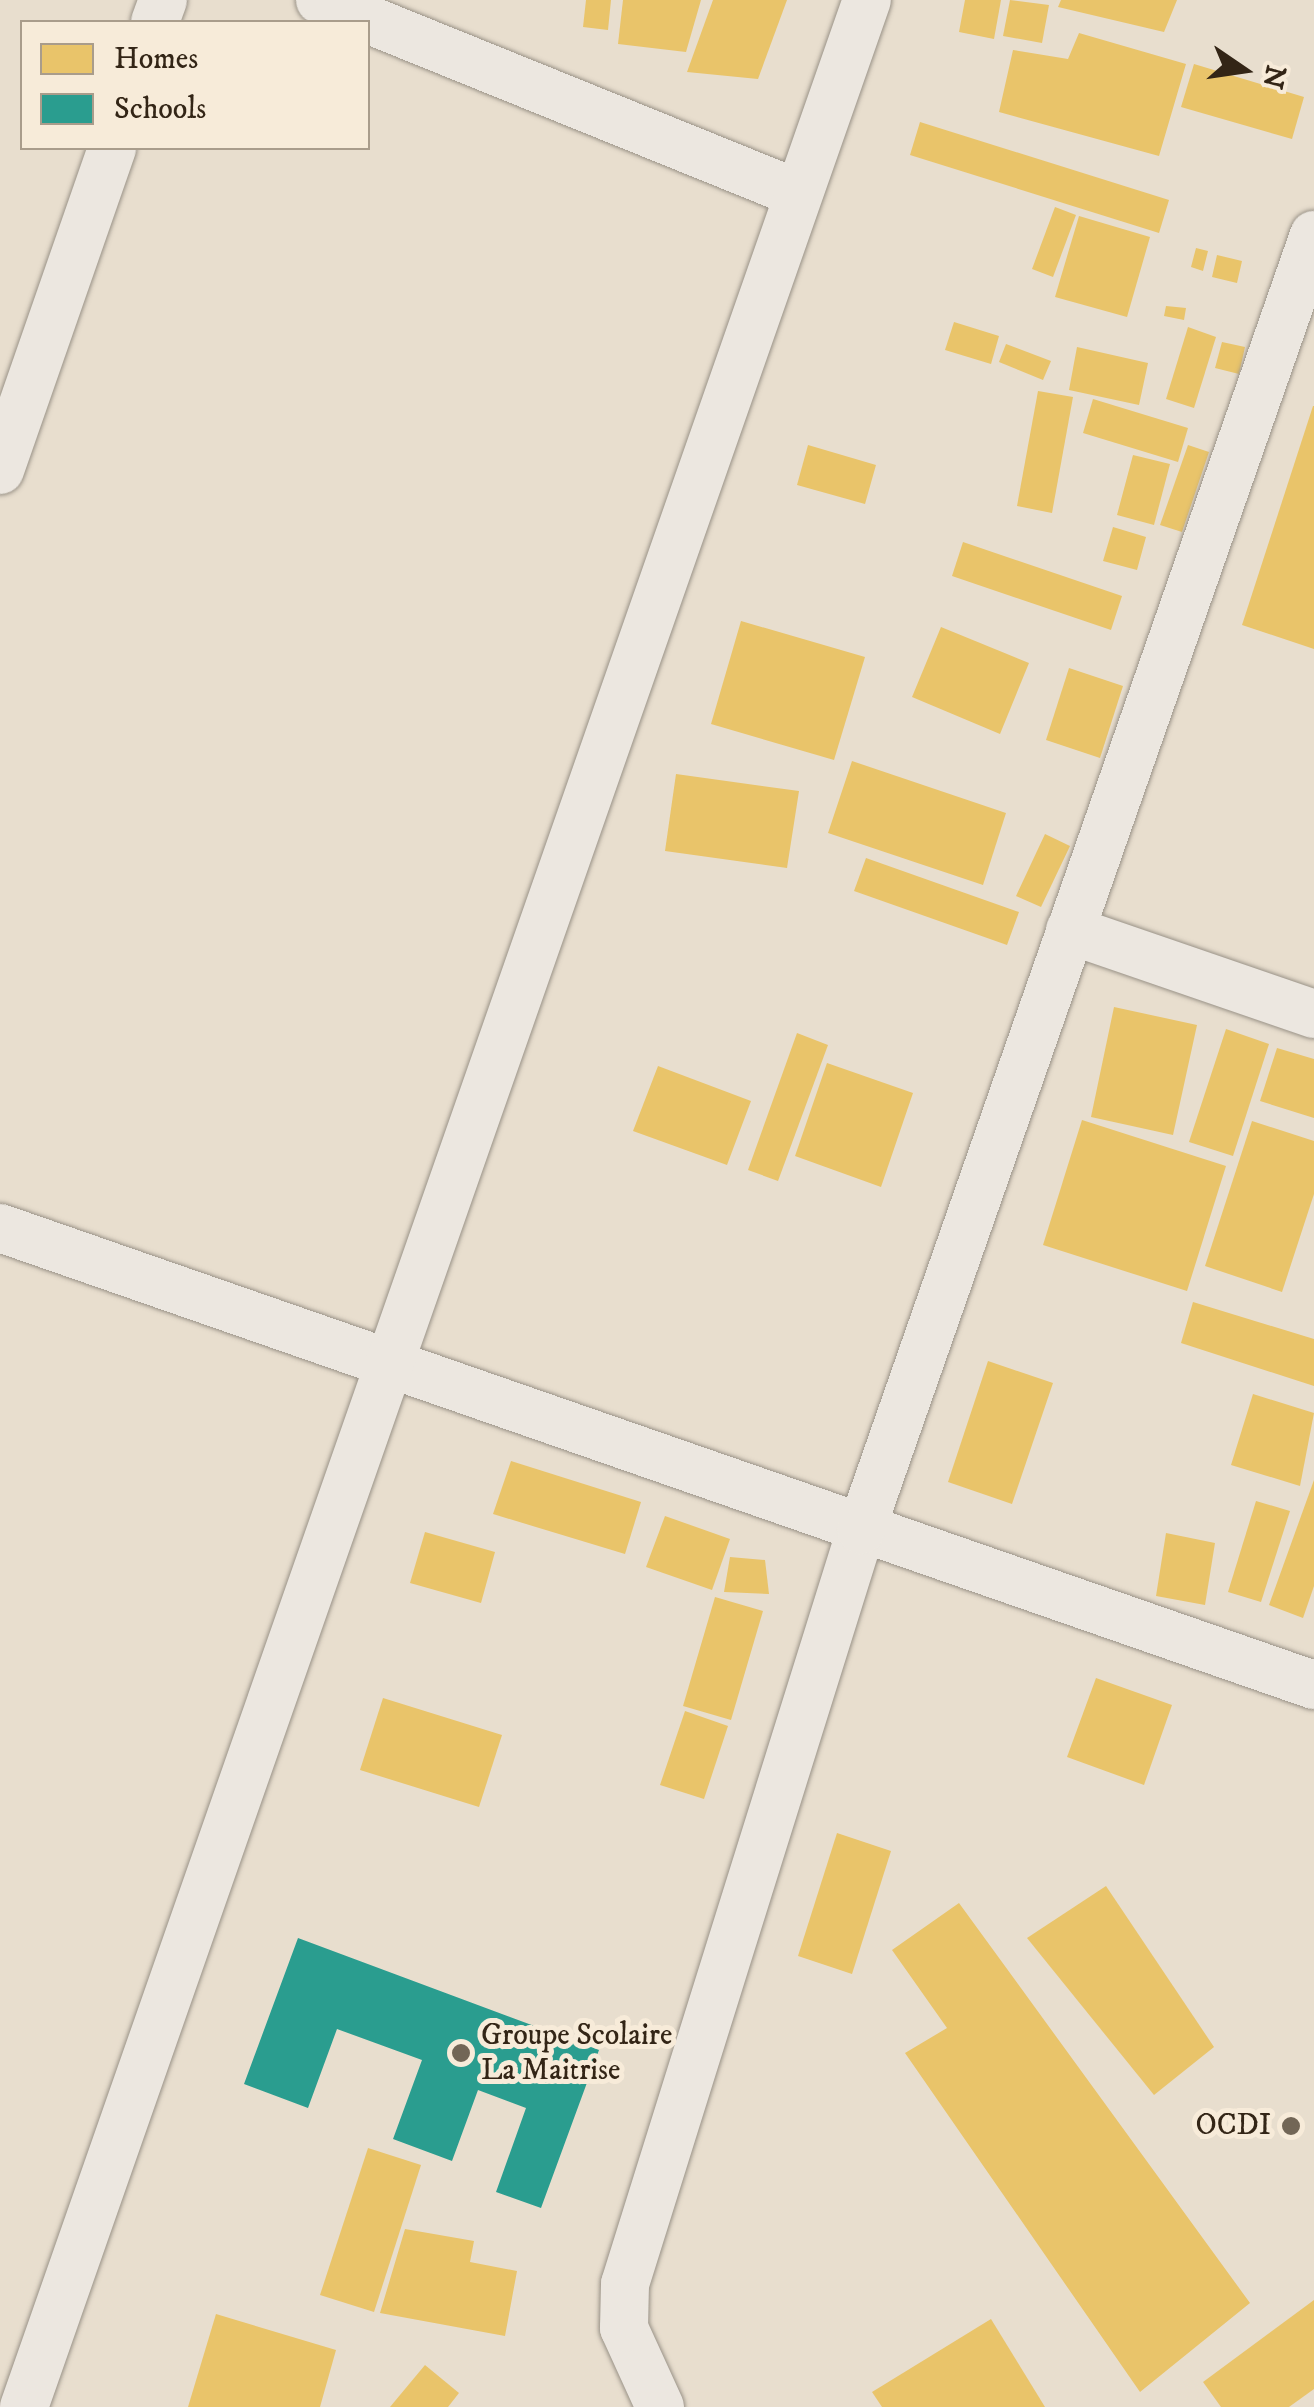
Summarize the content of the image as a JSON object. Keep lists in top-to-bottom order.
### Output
{
  "places": ["Groupe Scolaire La Maitrise", "OCDI"],
  "legend": ["Homes", "Schools"],
  "north": "right"
}
